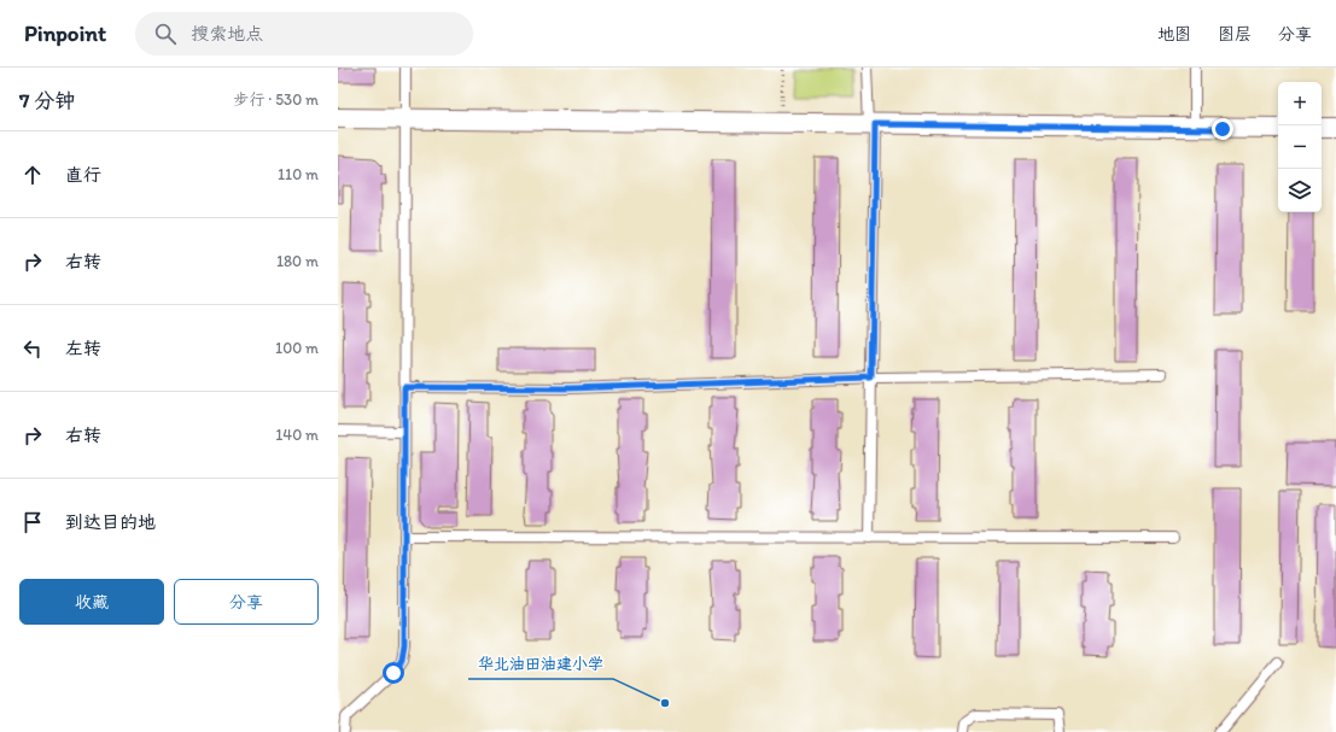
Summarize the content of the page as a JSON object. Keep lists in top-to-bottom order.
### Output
{
  "places": ["华北油田油建小学"],
  "page": {
    "header": "Pinpoint",
    "search": "搜索地点",
    "nav": ["地图", "图层", "分享"],
    "heading": ["7 分钟", "步行 · 530 m"],
    "map_buttons": ["+", "−"],
    "list": [
      ["直行", "110 m"],
      ["右转", "180 m"],
      ["左转", "100 m"],
      ["右转", "140 m"],
      "到达目的地"
    ],
    "buttons": ["收藏", "分享"]
  }
}
